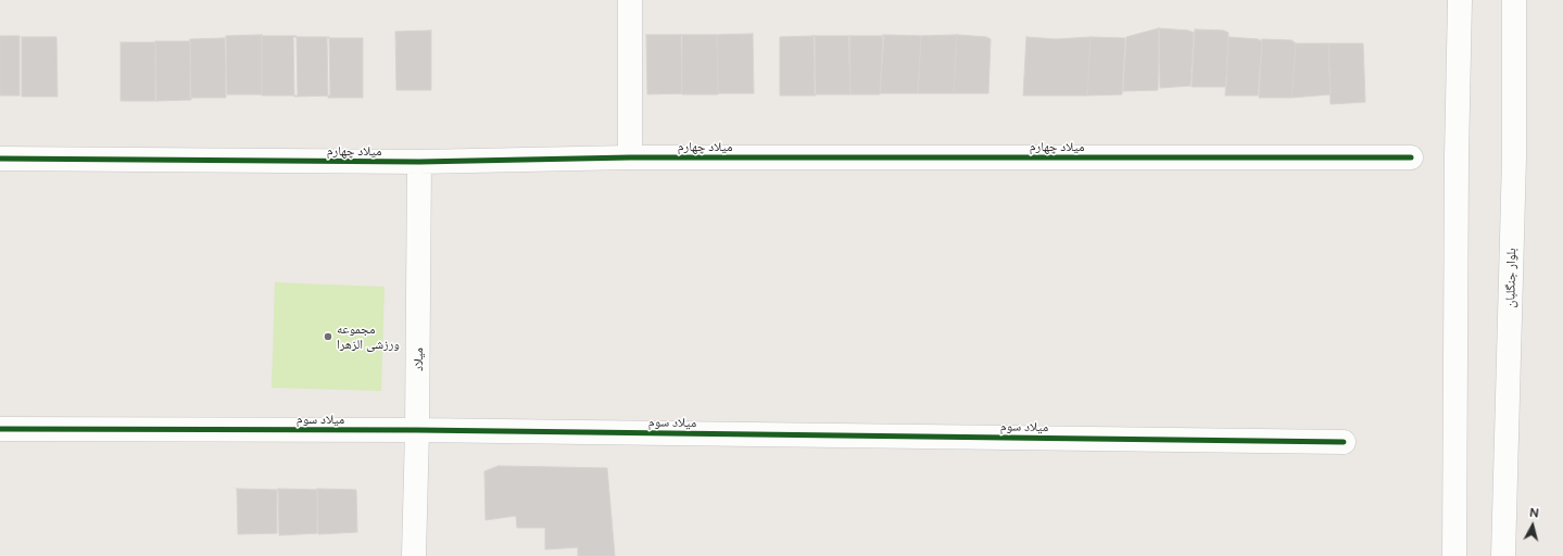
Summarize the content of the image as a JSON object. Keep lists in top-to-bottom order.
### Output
{
  "streets": {
    "street": [
      "میلاد چهارم",
      "بلوار جنگلبان",
      "میلاد",
      "میلاد سوم"
    ]
  },
  "crossings": [
    ["میلاد چهارم", "میلاد"],
    ["میلاد", "میلاد سوم"]
  ],
  "places": ["مجموعه ورزشی الزهرا"],
  "north": "top"
}
